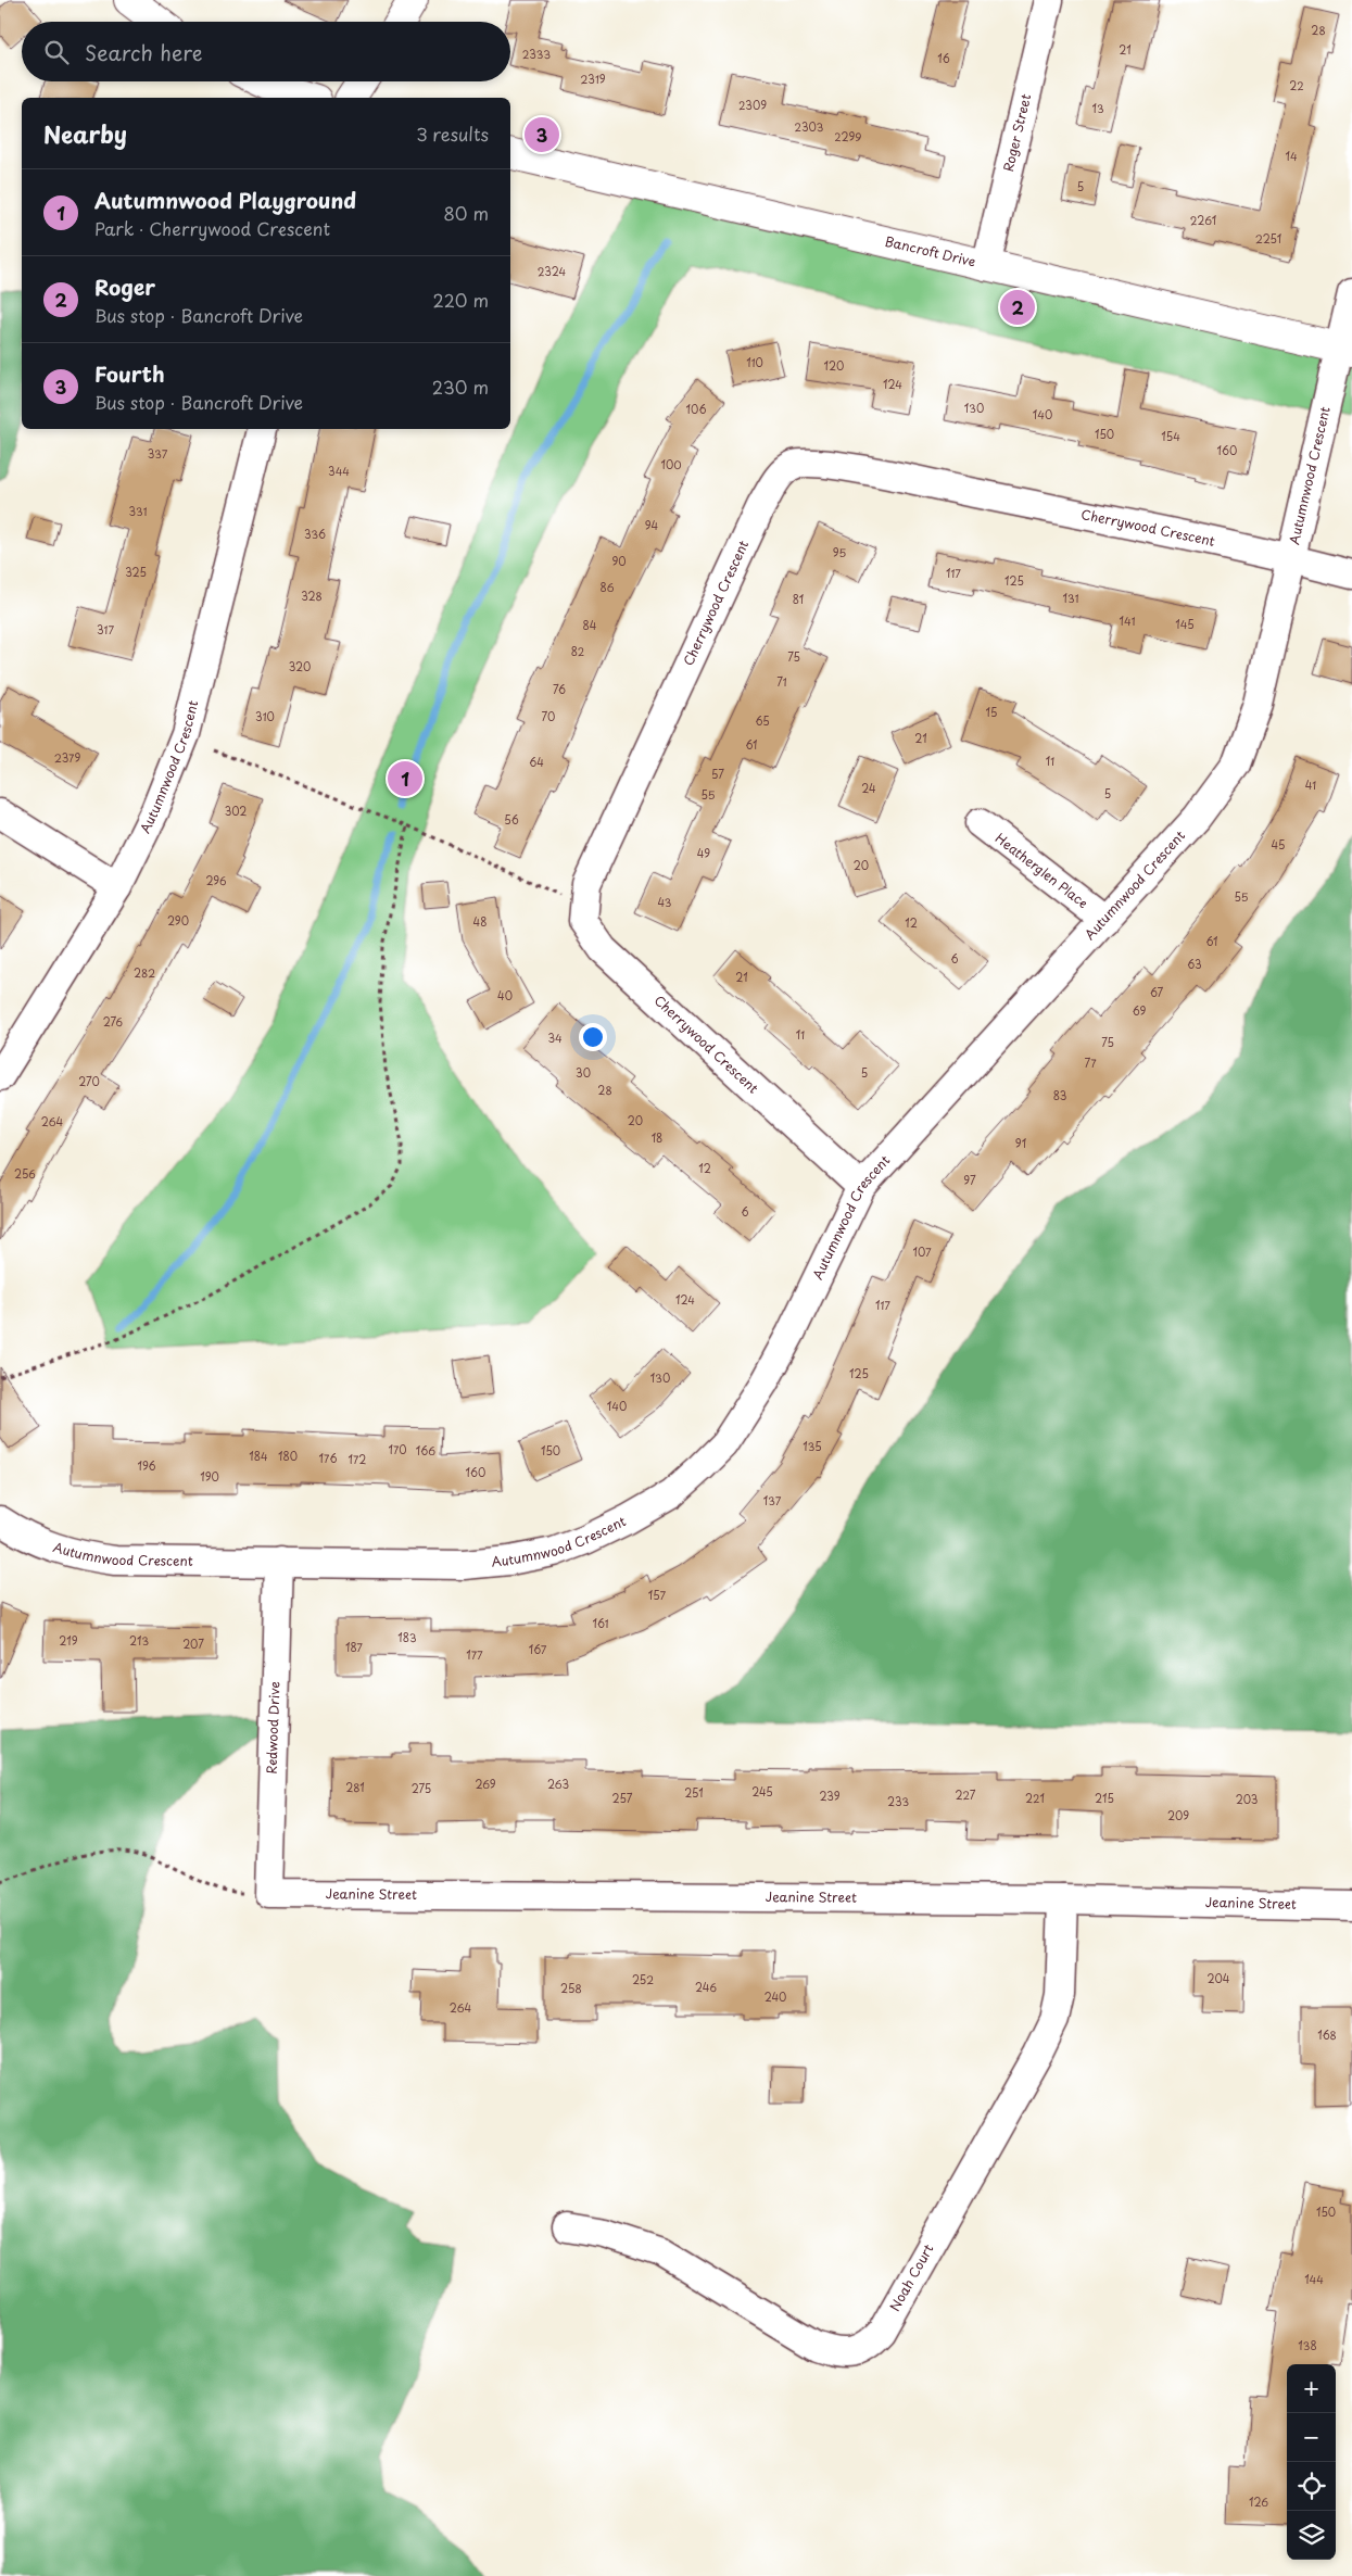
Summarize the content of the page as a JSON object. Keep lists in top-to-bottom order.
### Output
{
  "streets": {
    "main road": ["Bancroft Drive"],
    "street": [
      "Roger Street",
      "Autumnwood Crescent",
      "Cherrywood Crescent",
      "Heatherglen Place",
      "Redwood Drive",
      "Jeanine Street",
      "Noah Court"
    ]
  },
  "crossings": [
    ["Roger Street", "Bancroft Drive"],
    ["Bancroft Drive", "Autumnwood Crescent"],
    ["Autumnwood Crescent", "Cherrywood Crescent"],
    ["Autumnwood Crescent", "Heatherglen Place"],
    ["Autumnwood Crescent", "Redwood Drive"],
    ["Redwood Drive", "Jeanine Street"],
    ["Jeanine Street", "Noah Court"]
  ],
  "house_numbers": [
    "28",
    "21",
    "2333",
    "16",
    "2319",
    "22",
    "2309",
    "13",
    "2303",
    "2299",
    "14",
    "5",
    "2261",
    "2251",
    "2324",
    "110",
    "120",
    "124",
    "130",
    "106",
    "140",
    "150",
    "154",
    "160",
    "337",
    "100",
    "344",
    "331",
    "94",
    "336",
    "95",
    "90",
    "325",
    "117",
    "125",
    "86",
    "328",
    "131",
    "81",
    "141",
    "145",
    "84",
    "317",
    "82",
    "75",
    "320",
    "71",
    "76",
    "15",
    "310",
    "70",
    "65",
    "21",
    "61",
    "2379",
    "11",
    "64",
    "57",
    "41",
    "24",
    "5",
    "55",
    "302",
    "56",
    "45",
    "49",
    "20",
    "296",
    "55",
    "43",
    "290",
    "48",
    "12",
    "61",
    "6",
    "63",
    "282",
    "21",
    "67",
    "40",
    "69",
    "276",
    "11",
    "34",
    "75",
    "77",
    "30",
    "5",
    "270",
    "28",
    "83",
    "20",
    "264",
    "18",
    "91",
    "12",
    "256",
    "97",
    "6",
    "107",
    "124",
    "117",
    "125",
    "130",
    "140",
    "135",
    "170",
    "166",
    "150",
    "184",
    "180",
    "176",
    "172",
    "196",
    "160",
    "190",
    "137",
    "157",
    "161",
    "183",
    "219",
    "213",
    "207",
    "187",
    "167",
    "177",
    "269",
    "263",
    "281",
    "275",
    "245",
    "251",
    "227",
    "239",
    "257",
    "221",
    "215",
    "203",
    "233",
    "209",
    "204",
    "252",
    "246",
    "258",
    "240",
    "264",
    "168",
    "150",
    "144",
    "138",
    "126"
  ],
  "page": {
    "search": "Search here",
    "heading": ["Nearby", "3 results"],
    "pins": ["3", "2", "1"],
    "list": [
      {
        "mark": "1",
        "name": "Autumnwood Playground",
        "note": "Park · Cherrywood Crescent",
        "value": "80 m"
      },
      {
        "mark": "2",
        "name": "Roger",
        "note": "Bus stop · Bancroft Drive",
        "value": "220 m"
      },
      {
        "mark": "3",
        "name": "Fourth",
        "note": "Bus stop · Bancroft Drive",
        "value": "230 m"
      }
    ],
    "map_buttons": ["+", "−"]
  }
}
